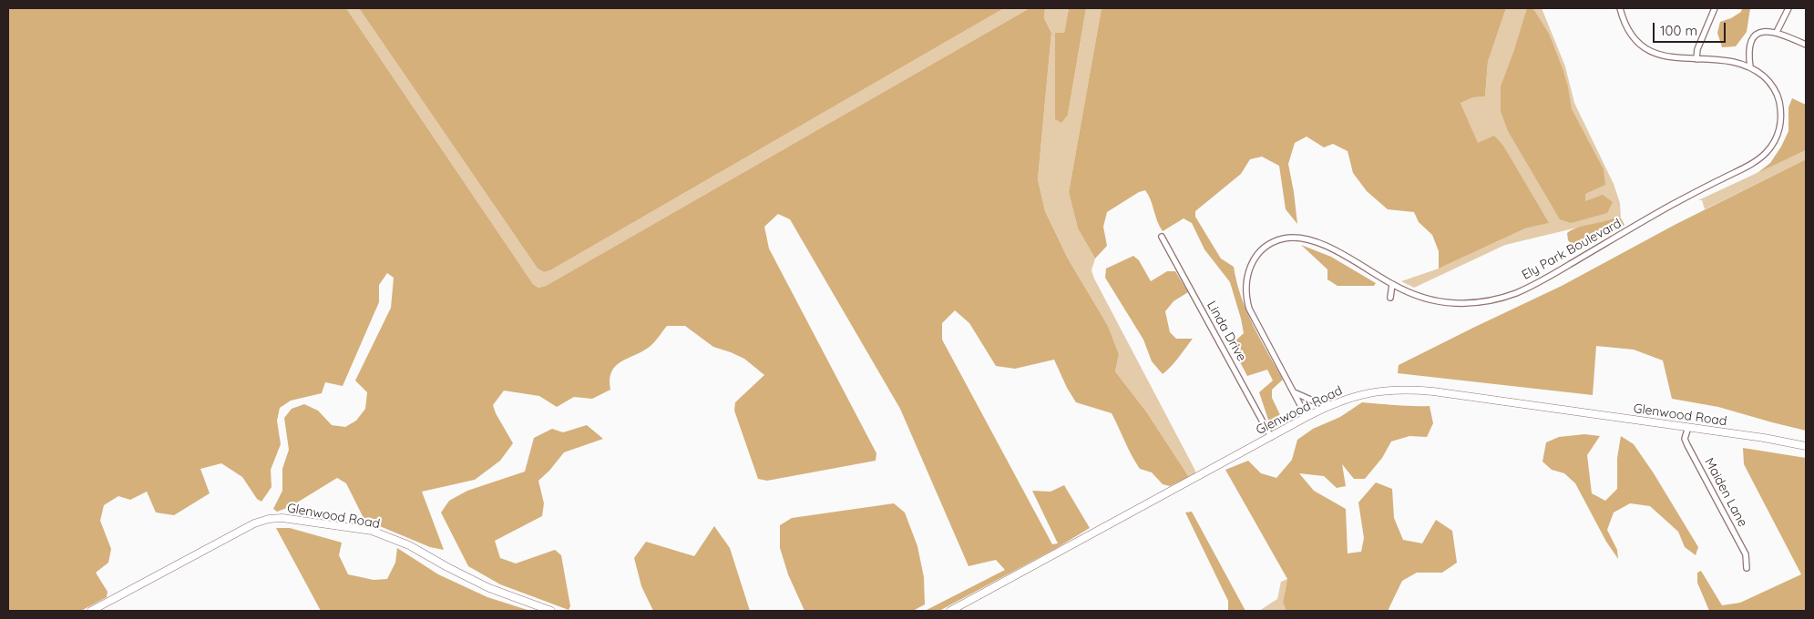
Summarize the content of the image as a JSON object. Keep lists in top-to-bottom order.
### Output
{
  "streets": {
    "street": [
      "Ely Park Boulevard",
      "Linda Drive",
      "Glenwood Road",
      "Maiden Lane"
    ]
  },
  "crossings": [
    ["Ely Park Boulevard", "Glenwood Road"],
    ["Linda Drive", "Glenwood Road"],
    ["Glenwood Road", "Maiden Lane"]
  ],
  "scale_bar": "100 m"
}
